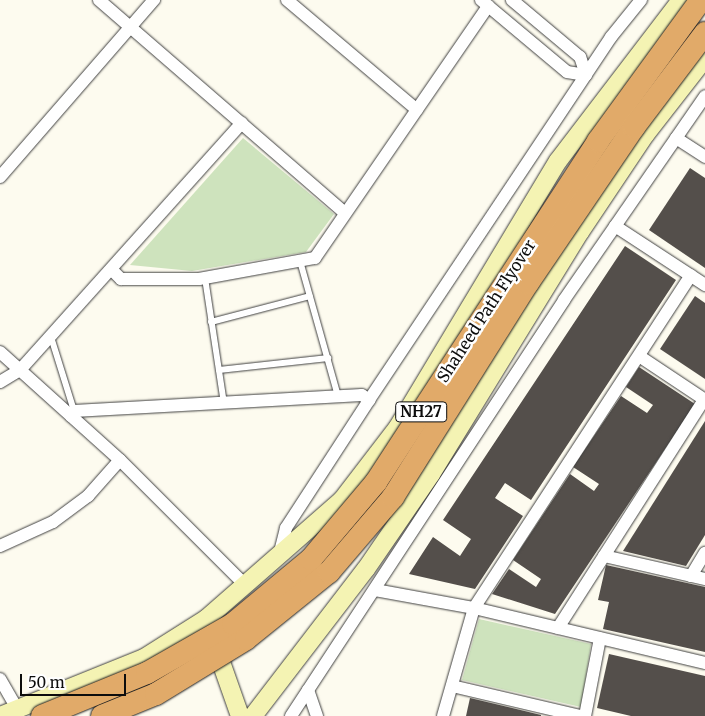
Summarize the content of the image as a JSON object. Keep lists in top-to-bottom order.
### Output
{
  "streets": {
    "highway": ["Shaheed Path Flyover", "NH27"]
  },
  "scale_bar": "50 m"
}
